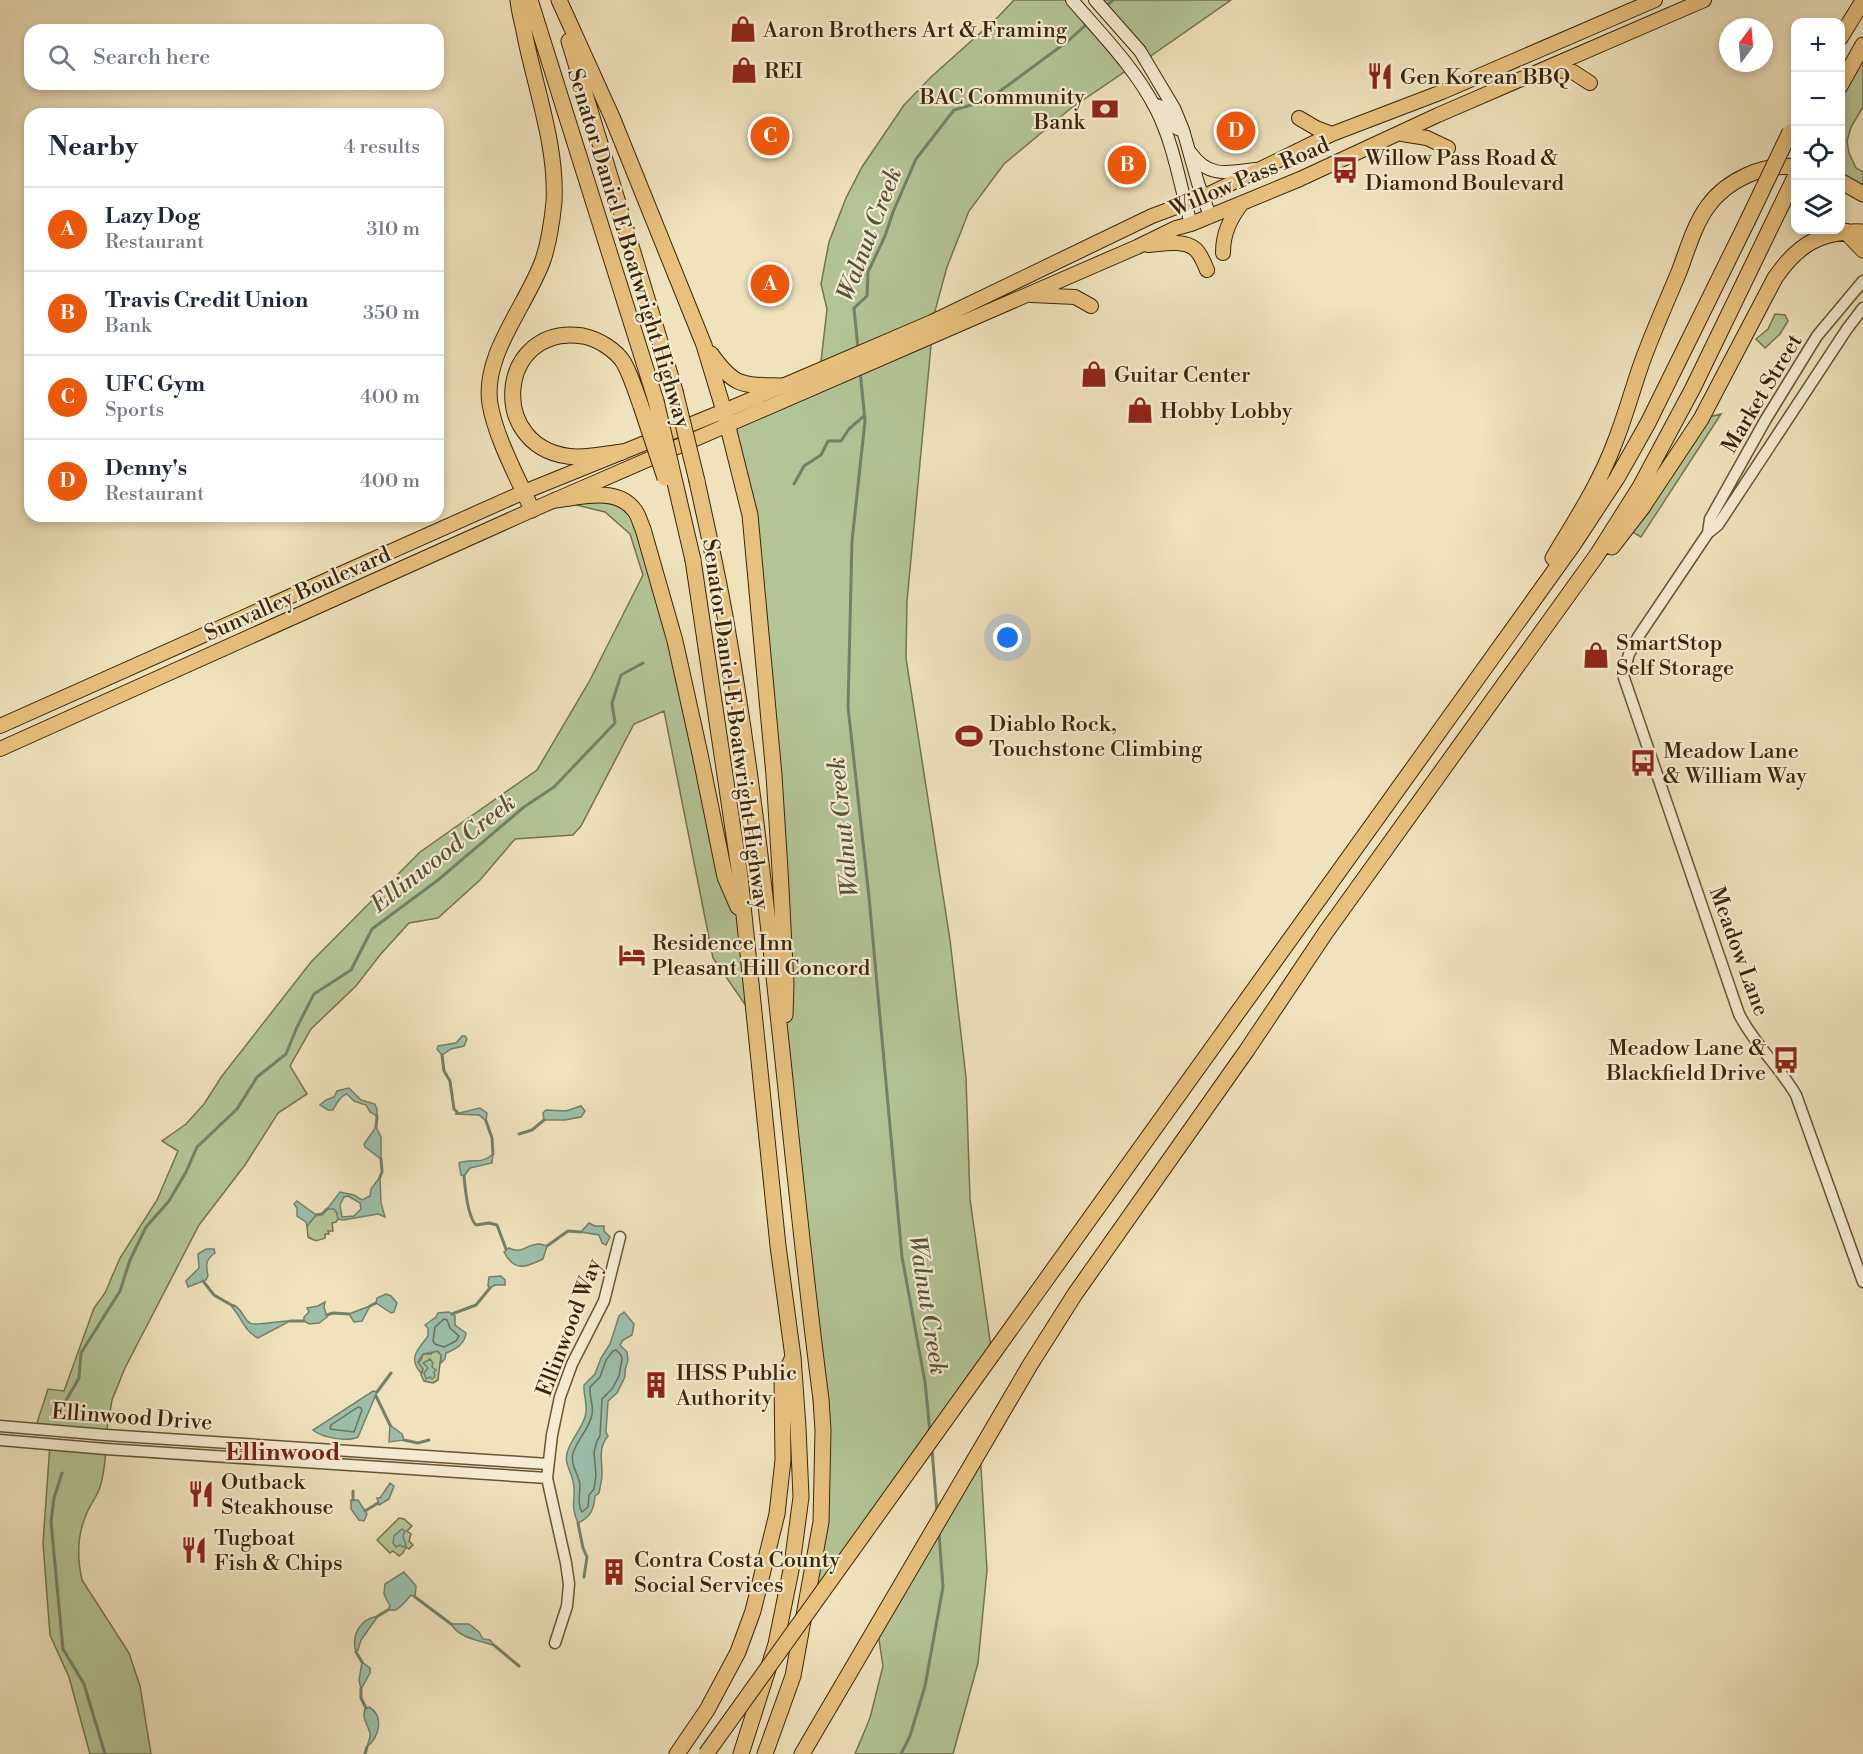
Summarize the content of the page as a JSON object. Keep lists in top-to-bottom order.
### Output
{
  "streets": {
    "highway": ["Senator Daniel E Boatwright Highway"],
    "main road": ["Willow Pass Road", "Sunvalley Boulevard"],
    "street": [
      "Market Street",
      "Meadow Lane",
      "Ellinwood Way",
      "Ellinwood Drive"
    ]
  },
  "crossings": [
    ["Willow Pass Road", "Sunvalley Boulevard"],
    ["Market Street", "Meadow Lane"],
    ["Ellinwood Way", "Ellinwood Drive"]
  ],
  "districts": ["Ellinwood"],
  "water": ["Walnut Creek", "Ellinwood Creek"],
  "places": {
    "shop": [
      "Aaron Brothers Art & Framing",
      "REI",
      "Guitar Center",
      "Hobby Lobby",
      "SmartStop Self Storage"
    ],
    "restaurant": ["Gen Korean BBQ", "Outback Steakhouse", "Tugboat Fish & Chips"],
    "bank": ["BAC Community Bank"],
    "bus stop": ["Willow Pass Road & Diamond Boulevard", "Meadow Lane & William Way", "Meadow Lane & Blackfield Drive"],
    "sports": ["Diablo Rock, Touchstone Climbing"],
    "hotel": ["Residence Inn Pleasant Hill Concord"],
    "building": ["IHSS Public Authority", "Contra Costa County Social Services"]
  },
  "north": "top",
  "page": {
    "map_buttons": ["+", "−"],
    "search": "Search here",
    "heading": ["Nearby", "4 results"],
    "pins": [
      "D",
      "C",
      "B",
      "A"
    ],
    "list": [
      {
        "mark": "A",
        "name": "Lazy Dog",
        "note": "Restaurant",
        "value": "310 m"
      },
      {
        "mark": "B",
        "name": "Travis Credit Union",
        "note": "Bank",
        "value": "350 m"
      },
      {
        "mark": "C",
        "name": "UFC Gym",
        "note": "Sports",
        "value": "400 m"
      },
      {
        "mark": "D",
        "name": "Denny's",
        "note": "Restaurant",
        "value": "400 m"
      }
    ]
  }
}
